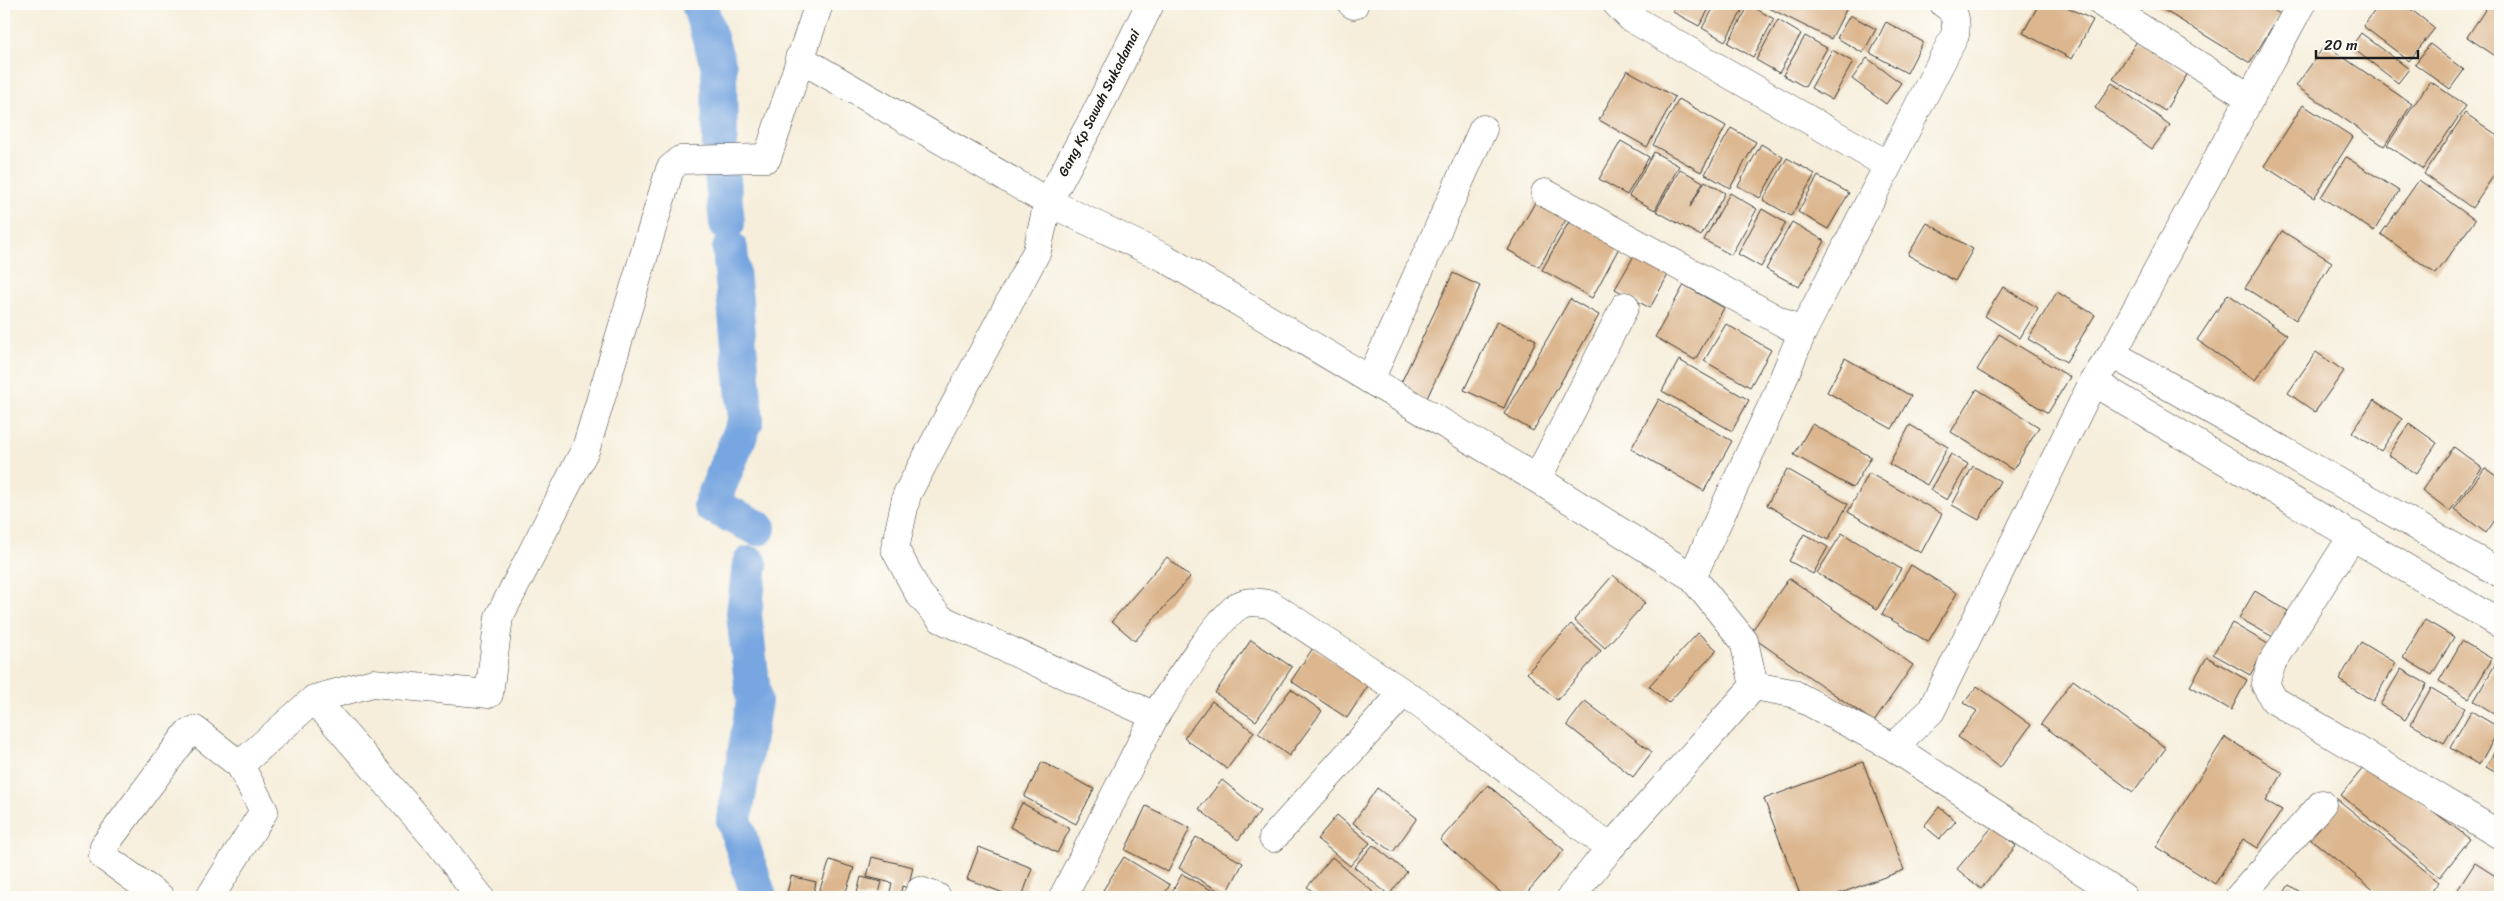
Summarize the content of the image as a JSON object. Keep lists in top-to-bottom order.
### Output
{
  "streets": {
    "street": ["Gang Kp Sawah Sukadamai"]
  },
  "scale_bar": "20 m"
}
